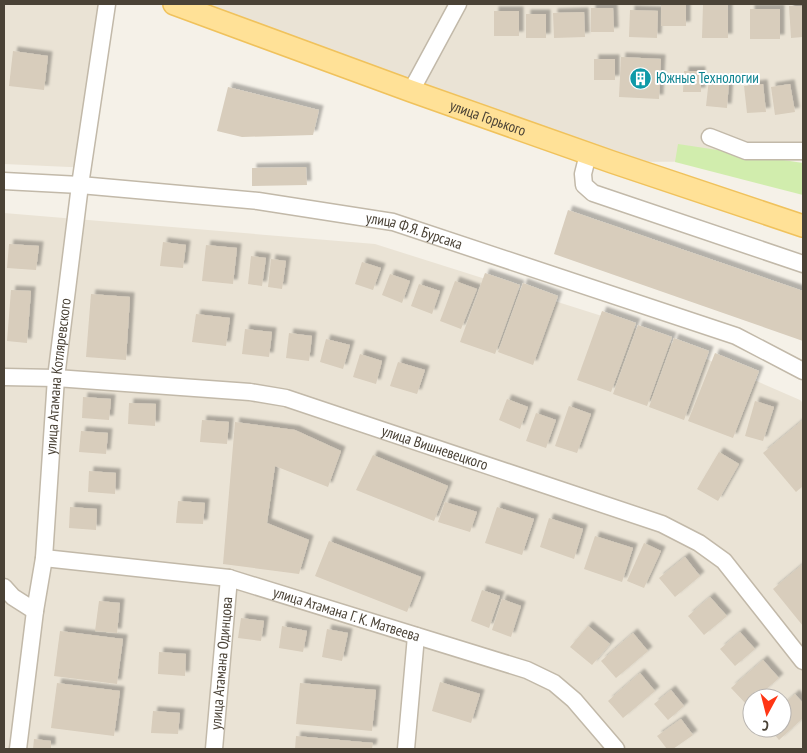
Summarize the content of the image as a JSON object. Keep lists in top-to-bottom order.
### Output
{
  "streets": {
    "main road": ["улица Горького"],
    "street": [
      "улица Ф.Я. Бурсака",
      "улица Атамана Котляревского",
      "улица Вишневецкого",
      "улица Атамана Г. К. Матвеева",
      "улица Атамана Одинцова"
    ]
  },
  "crossings": [
    ["улица Ф.Я. Бурсака", "улица Атамана Котляревского"],
    ["улица Атамана Котляревского", "улица Вишневецкого"],
    ["улица Атамана Котляревского", "улица Атамана Г. К. Матвеева"],
    ["улица Атамана Г. К. Матвеева", "улица Атамана Одинцова"]
  ],
  "places": {
    "building": ["Южные Технологии"]
  },
  "north": "bottom"
}
